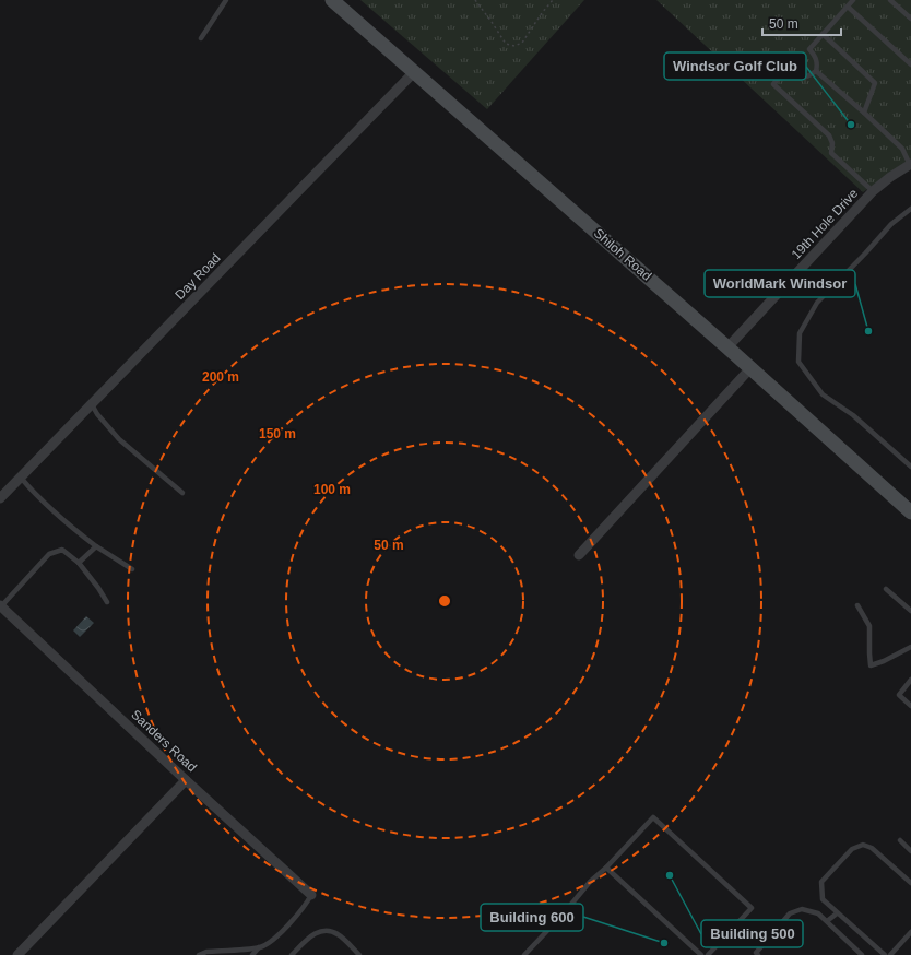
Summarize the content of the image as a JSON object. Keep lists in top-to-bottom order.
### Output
{
  "streets": {
    "main road": ["Shiloh Road"],
    "street": ["19th Hole Drive", "Day Road", "Sanders Road"]
  },
  "crossings": [
    ["19th Hole Drive", "Shiloh Road"],
    ["Shiloh Road", "Day Road"]
  ],
  "places": [
    "Windsor Golf Club",
    "WorldMark Windsor",
    "Building 500",
    "Building 600"
  ],
  "scale_bar": "50 m",
  "rings": [
    "200 m",
    "150 m",
    "100 m",
    "50 m"
  ]
}
